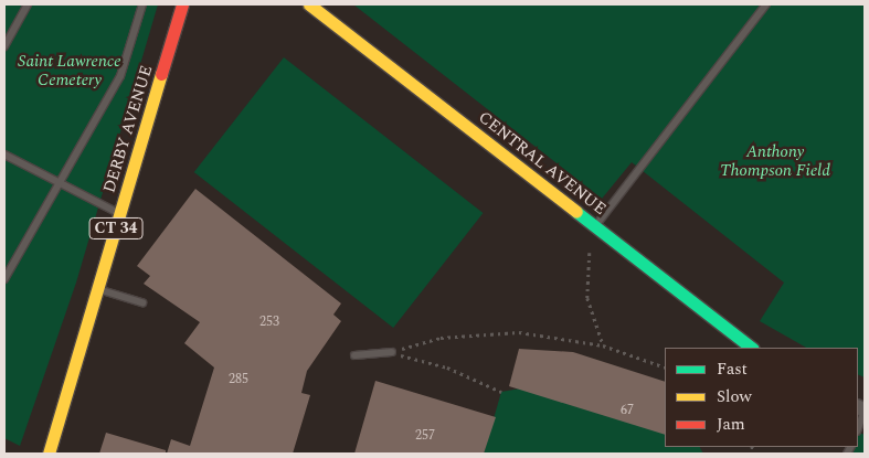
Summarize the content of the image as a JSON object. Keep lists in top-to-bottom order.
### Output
{
  "streets": {
    "main road": ["DERBY AVENUE", "CENTRAL AVENUE", "CT 34"]
  },
  "parks": ["Saint Lawrence Cemetery", "Anthony Thompson Field"],
  "house_numbers": [
    "253",
    "285",
    "67",
    "257"
  ],
  "legend": ["Fast", "Slow", "Jam"]
}
